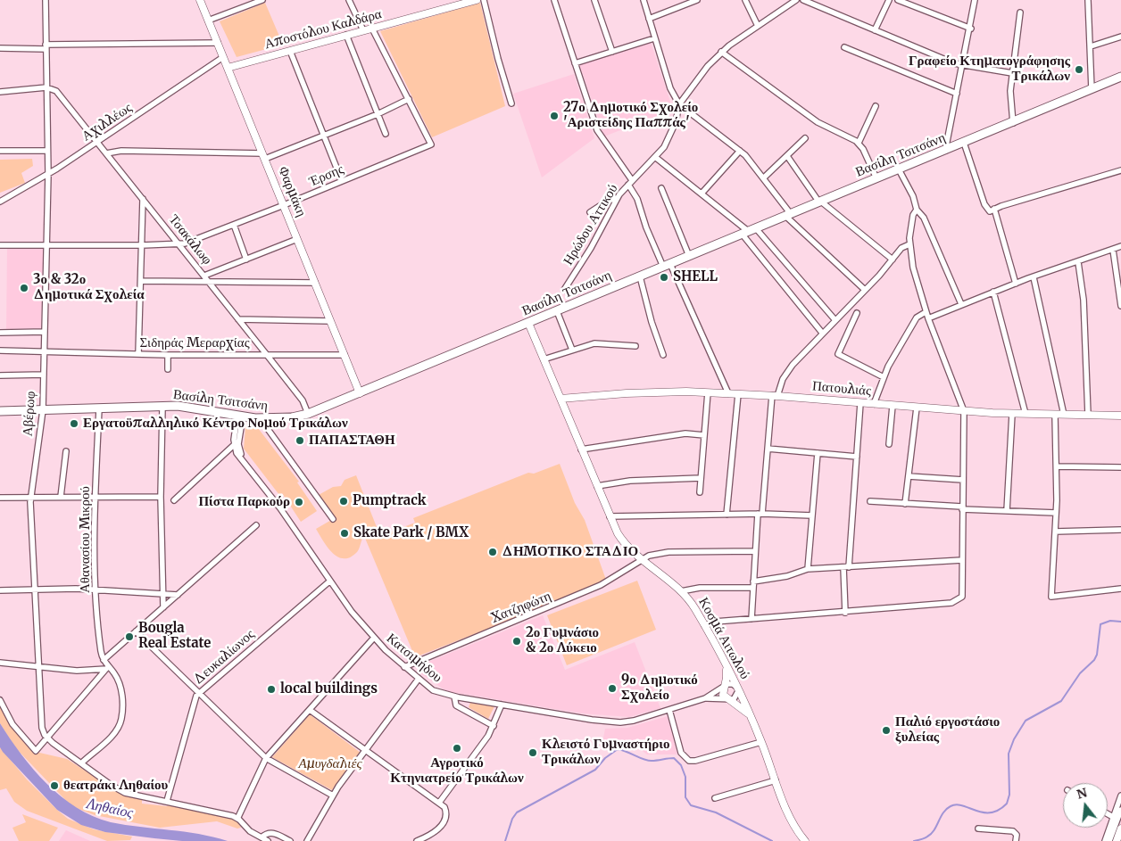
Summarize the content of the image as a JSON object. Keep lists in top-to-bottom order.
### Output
{
  "streets": {
    "main road": ["Βασίλη Τσιτσάνη"],
    "street": [
      "Αποστόλου Καλδάρα",
      "Αχιλλέως",
      "Έρσης",
      "Φαρμάκη",
      "Ηρώδου Αττικού",
      "Τσακάλωφ",
      "Σιδηράς Μεραρχίας",
      "Πατουλιάς",
      "Αβέρωφ",
      "Αθανασίου Μικρού",
      "Χατζηφώτη",
      "Κοσμά Αιτωλού",
      "Δευκαλίωνος",
      "Κατσιμήδου"
    ]
  },
  "crossings": [
    ["Αποστόλου Καλδάρα", "Φαρμάκη"],
    ["Αχιλλέως", "Φαρμάκη"],
    ["Αχιλλέως", "Τσακάλωφ"],
    ["Αχιλλέως", "Αβέρωφ"],
    ["Βασίλη Τσιτσάνη", "Φαρμάκη"],
    ["Βασίλη Τσιτσάνη", "Τσακάλωφ"],
    ["Βασίλη Τσιτσάνη", "Αβέρωφ"],
    ["Βασίλη Τσιτσάνη", "Αθανασίου Μικρού"],
    ["Βασίλη Τσιτσάνη", "Κοσμά Αιτωλού"],
    ["Έρσης", "Φαρμάκη"],
    ["Έρσης", "Τσακάλωφ"],
    ["Έρσης", "Αβέρωφ"],
    ["Φαρμάκη", "Σιδηράς Μεραρχίας"],
    ["Τσακάλωφ", "Σιδηράς Μεραρχίας"],
    ["Τσακάλωφ", "Αβέρωφ"],
    ["Σιδηράς Μεραρχίας", "Αβέρωφ"],
    ["Πατουλιάς", "Κοσμά Αιτωλού"],
    ["Χατζηφώτη", "Κοσμά Αιτωλού"],
    ["Χατζηφώτη", "Κατσιμήδου"],
    ["Δευκαλίωνος", "Κατσιμήδου"]
  ],
  "water": ["Ληθαίος"],
  "parks": ["Αμυγδαλιές"],
  "places": [
    "Γραφείο Κτηματογράφησης Τρικάλων",
    "27ο Δημοτικό Σχολείο 'Αριστείδης Παππάς'",
    "SHELL",
    "3ο & 32ο Δημοτικά Σχολεία",
    "Εργατοϋπαλληλικό Κέντρο Νομού Τρικάλων",
    "ΠΑΠΑΣΤΑΘΗ",
    "Pumptrack",
    "Πίστα Παρκούρ",
    "Skate Park / BMX",
    "ΔΗΜΟΤΙΚΟ ΣΤΑΔΙΟ",
    "Bougla Real Estate",
    "2ο Γυμνάσιο & 2ο Λύκειο",
    "9ο Δημοτικό Σχολείο",
    "local buildings",
    "Παλιό εργοστάσιο ξυλείας",
    "Αγροτικό Κτηνιατρείο Τρικάλων",
    "Κλειστό Γυμναστήριο Τρικάλων",
    "θεατράκι Ληθαίου"
  ],
  "north": "top"
}
